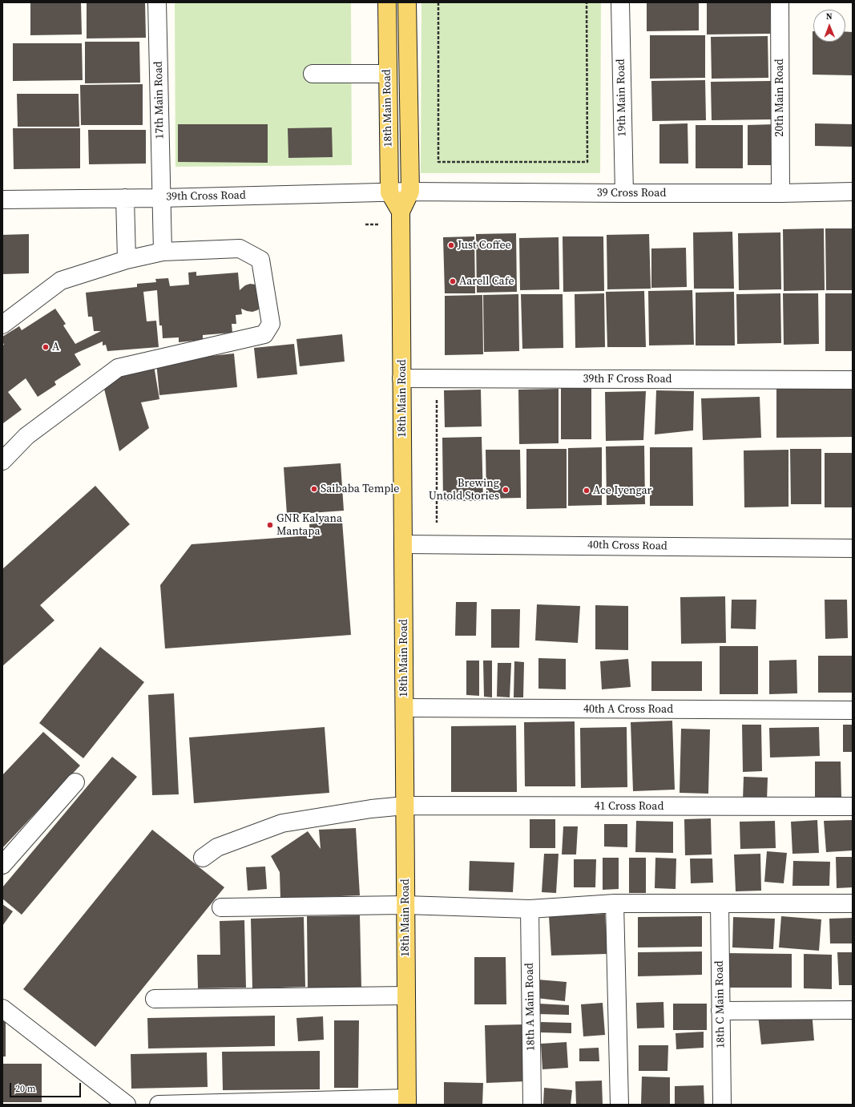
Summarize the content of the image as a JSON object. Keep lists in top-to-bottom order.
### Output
{
  "streets": {
    "main road": ["18th Main Road"],
    "street": [
      "19th Main Road",
      "20th Main Road",
      "17th Main Road",
      "39 Cross Road",
      "39th Cross Road",
      "39th F Cross Road",
      "40th Cross Road",
      "40th A Cross Road",
      "41 Cross Road",
      "18th C Main Road",
      "18th A Main Road"
    ]
  },
  "crossings": [
    ["19th Main Road", "39 Cross Road"],
    ["20th Main Road", "39 Cross Road"],
    ["17th Main Road", "39th Cross Road"],
    ["18th Main Road", "39 Cross Road"],
    ["18th Main Road", "39th Cross Road"],
    ["18th Main Road", "39th F Cross Road"],
    ["18th Main Road", "40th Cross Road"],
    ["18th Main Road", "40th A Cross Road"],
    ["18th Main Road", "41 Cross Road"],
    ["39 Cross Road", "39th Cross Road"]
  ],
  "places": [
    "Just Coffee",
    "Aarell Cafe",
    "A",
    "Saibaba Temple",
    "Brewing Untold Stories",
    "Ace Iyengar",
    "GNR Kalyana Mantapa"
  ],
  "scale_bar": "20 m",
  "north": "top"
}
